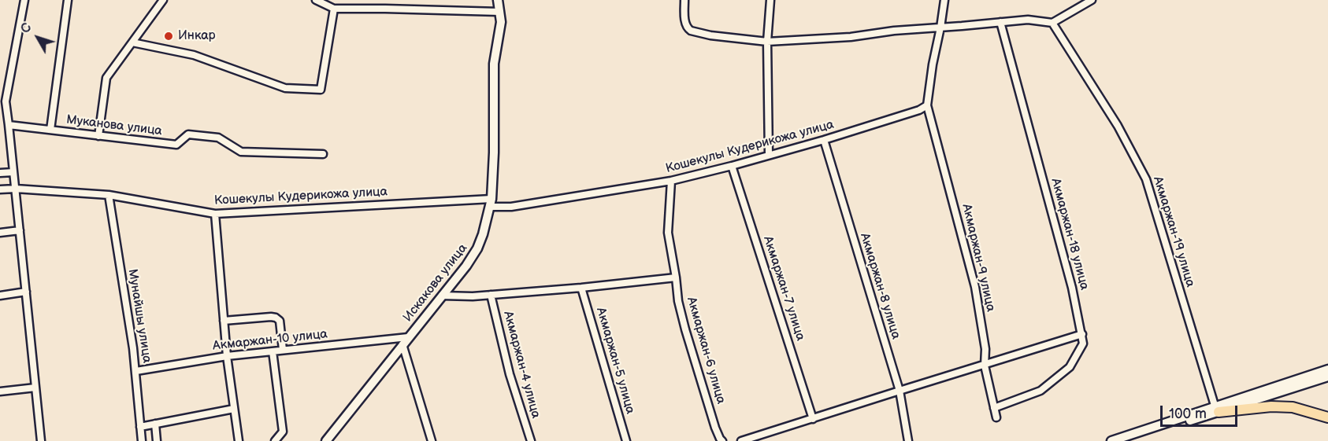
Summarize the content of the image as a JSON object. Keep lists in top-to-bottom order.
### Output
{
  "streets": {
    "street": [
      "Муканова улица",
      "Кошекулы Кудерикожа улица",
      "Акмаржан-19 улица",
      "Акмаржан-18 улица",
      "Акмаржан-9 улица",
      "Искакова улица",
      "Акмаржан-8 улица",
      "Акмаржан-7 улица",
      "Мунайшы улица",
      "Акмаржан-10 улица",
      "Акмаржан-6 улица",
      "Акмаржан-5 улица",
      "Акмаржан-4 улица"
    ]
  },
  "crossings": [
    ["Кошекулы Кудерикожа улица", "Акмаржан-9 улица"],
    ["Кошекулы Кудерикожа улица", "Искакова улица"],
    ["Кошекулы Кудерикожа улица", "Акмаржан-8 улица"],
    ["Кошекулы Кудерикожа улица", "Акмаржан-7 улица"],
    ["Кошекулы Кудерикожа улица", "Мунайшы улица"],
    ["Кошекулы Кудерикожа улица", "Акмаржан-6 улица"],
    ["Акмаржан-18 улица", "Акмаржан-9 улица"],
    ["Искакова улица", "Акмаржан-10 улица"],
    ["Мунайшы улица", "Акмаржан-10 улица"]
  ],
  "places": ["Инкар"],
  "scale_bar": "100 m",
  "north": "top left"
}
